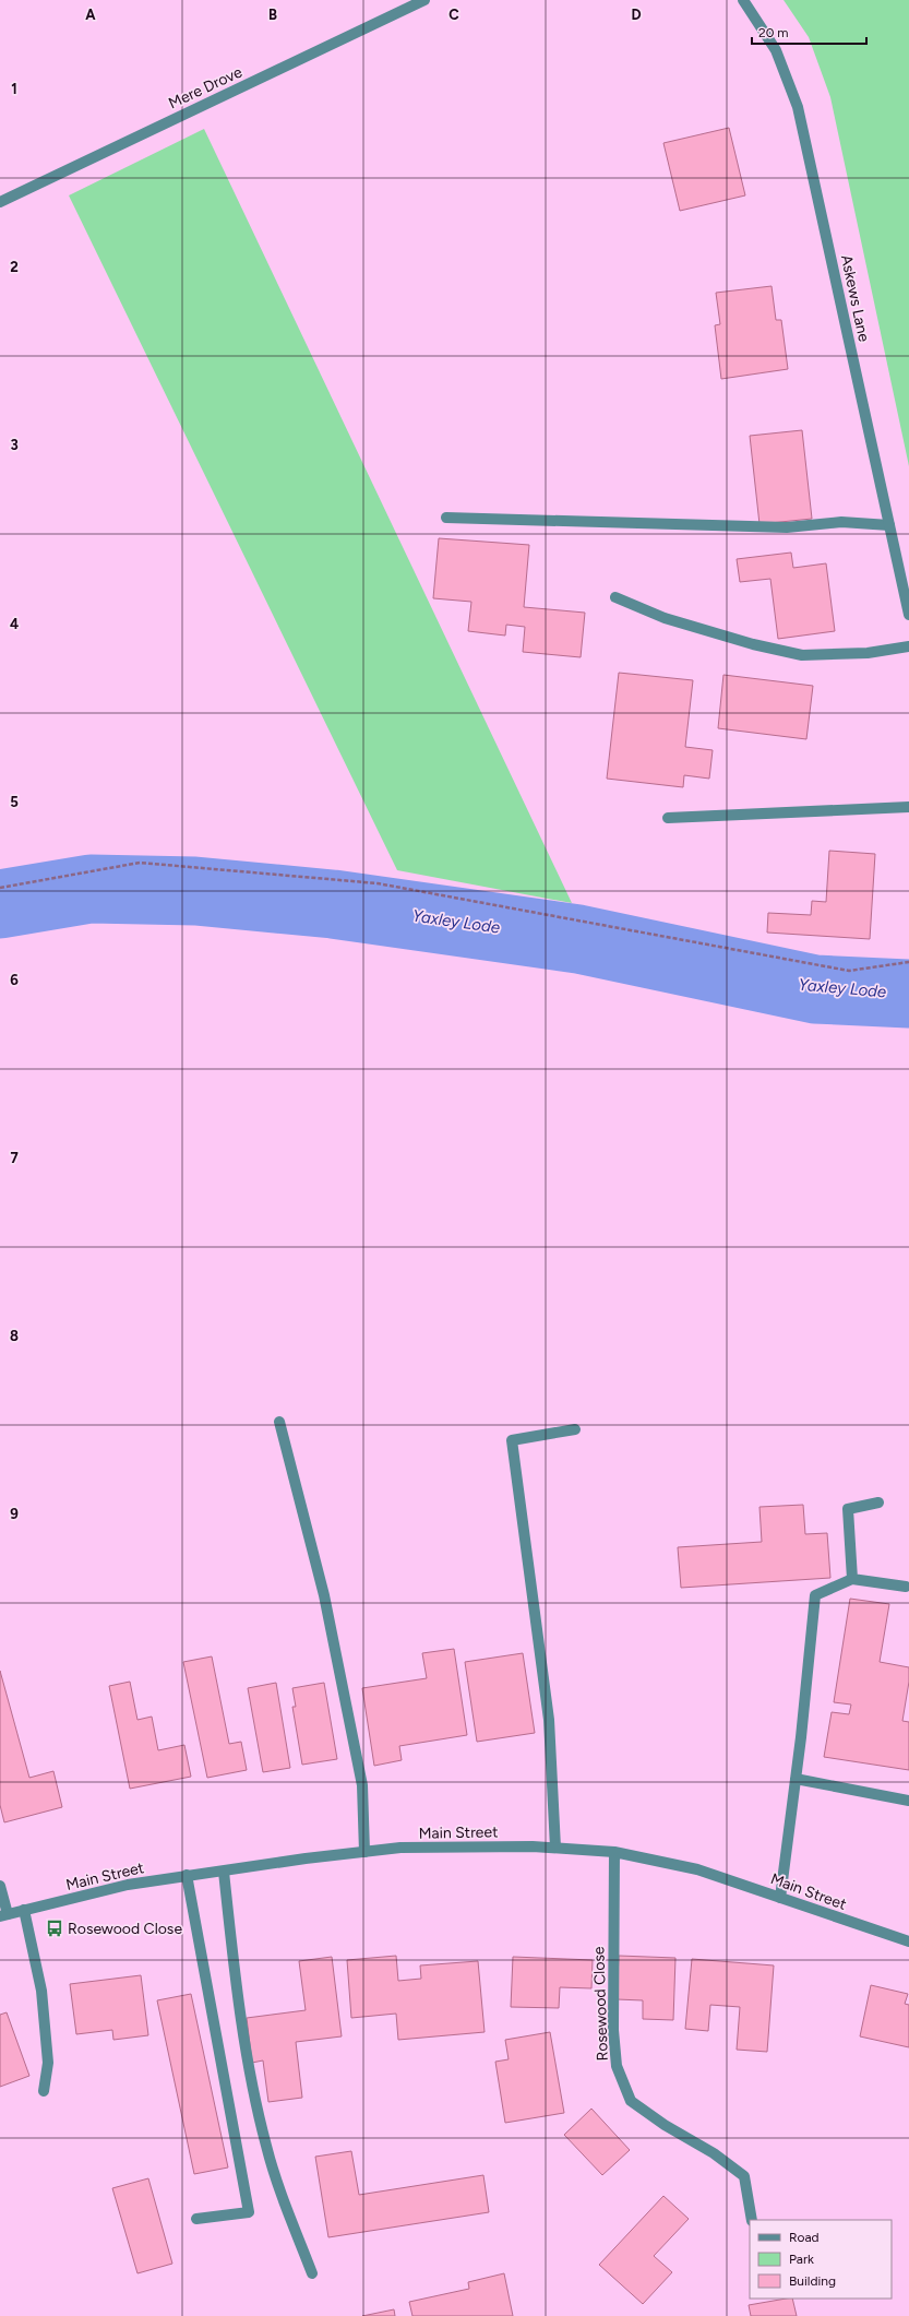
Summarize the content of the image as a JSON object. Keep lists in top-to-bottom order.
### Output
{
  "streets": {
    "street": [
      "Mere Drove",
      "Askews Lane",
      "Main Street",
      "Rosewood Close"
    ]
  },
  "crossings": [
    ["Main Street", "Rosewood Close"]
  ],
  "water": ["Yaxley Lode"],
  "places": {
    "bus stop": ["Rosewood Close"]
  },
  "legend": ["Road", "Park", "Building"],
  "scale_bar": "20 m",
  "grid": {
    "columns": [
      "A",
      "B",
      "C",
      "D"
    ],
    "rows": [
      "1",
      "2",
      "3",
      "4",
      "5",
      "6",
      "7",
      "8",
      "9"
    ]
  }
}
